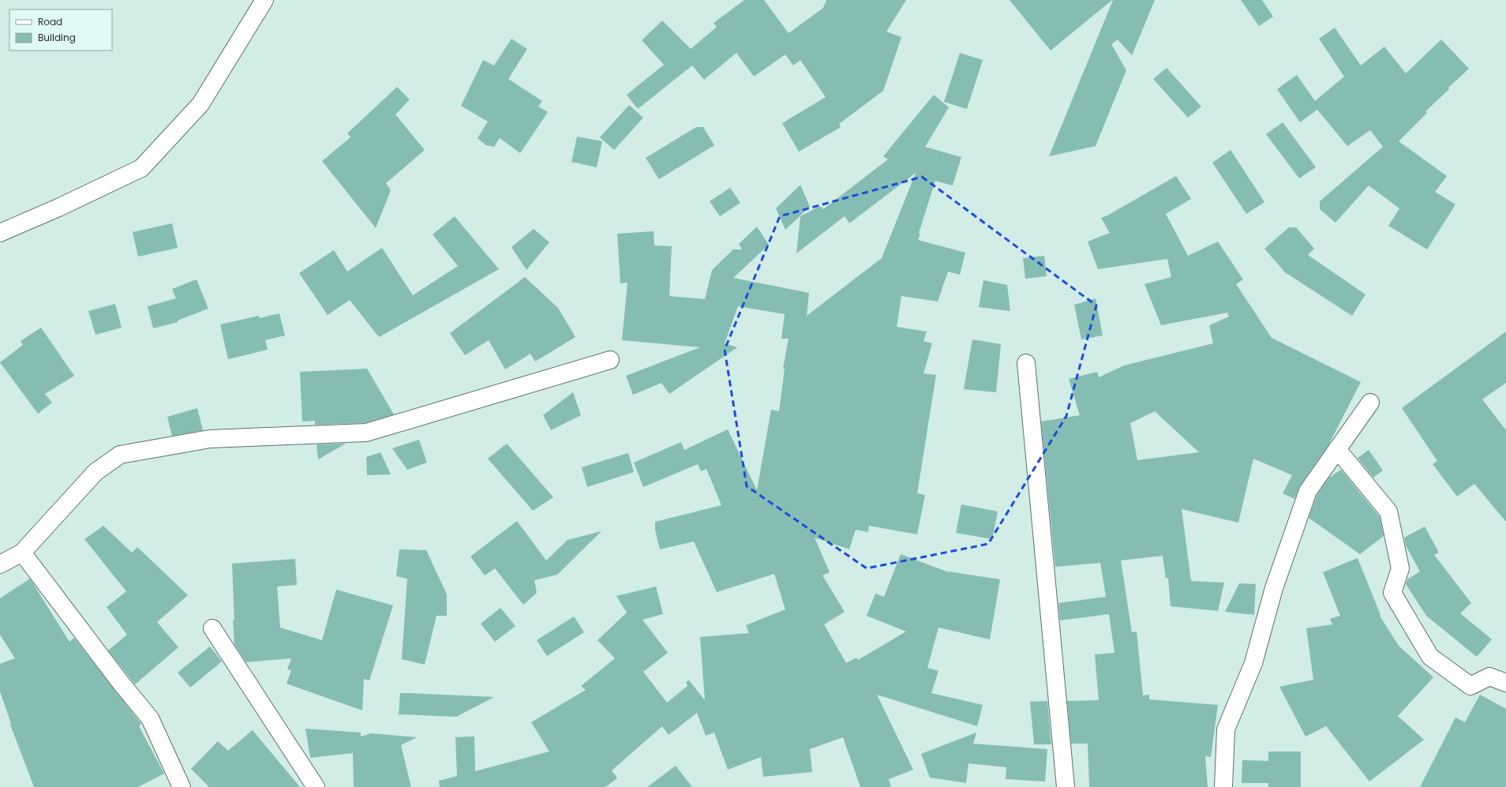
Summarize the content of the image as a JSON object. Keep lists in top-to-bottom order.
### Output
{
  "legend": ["Road", "Building"]
}
